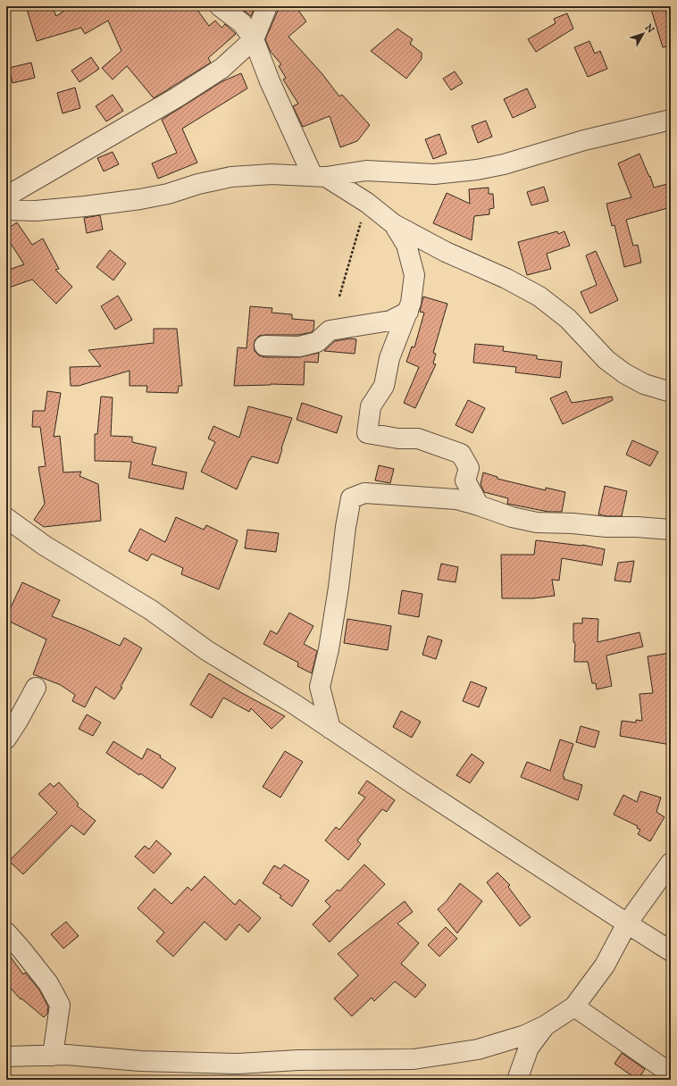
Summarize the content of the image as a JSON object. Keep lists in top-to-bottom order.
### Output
{
  "north": "top right"
}
